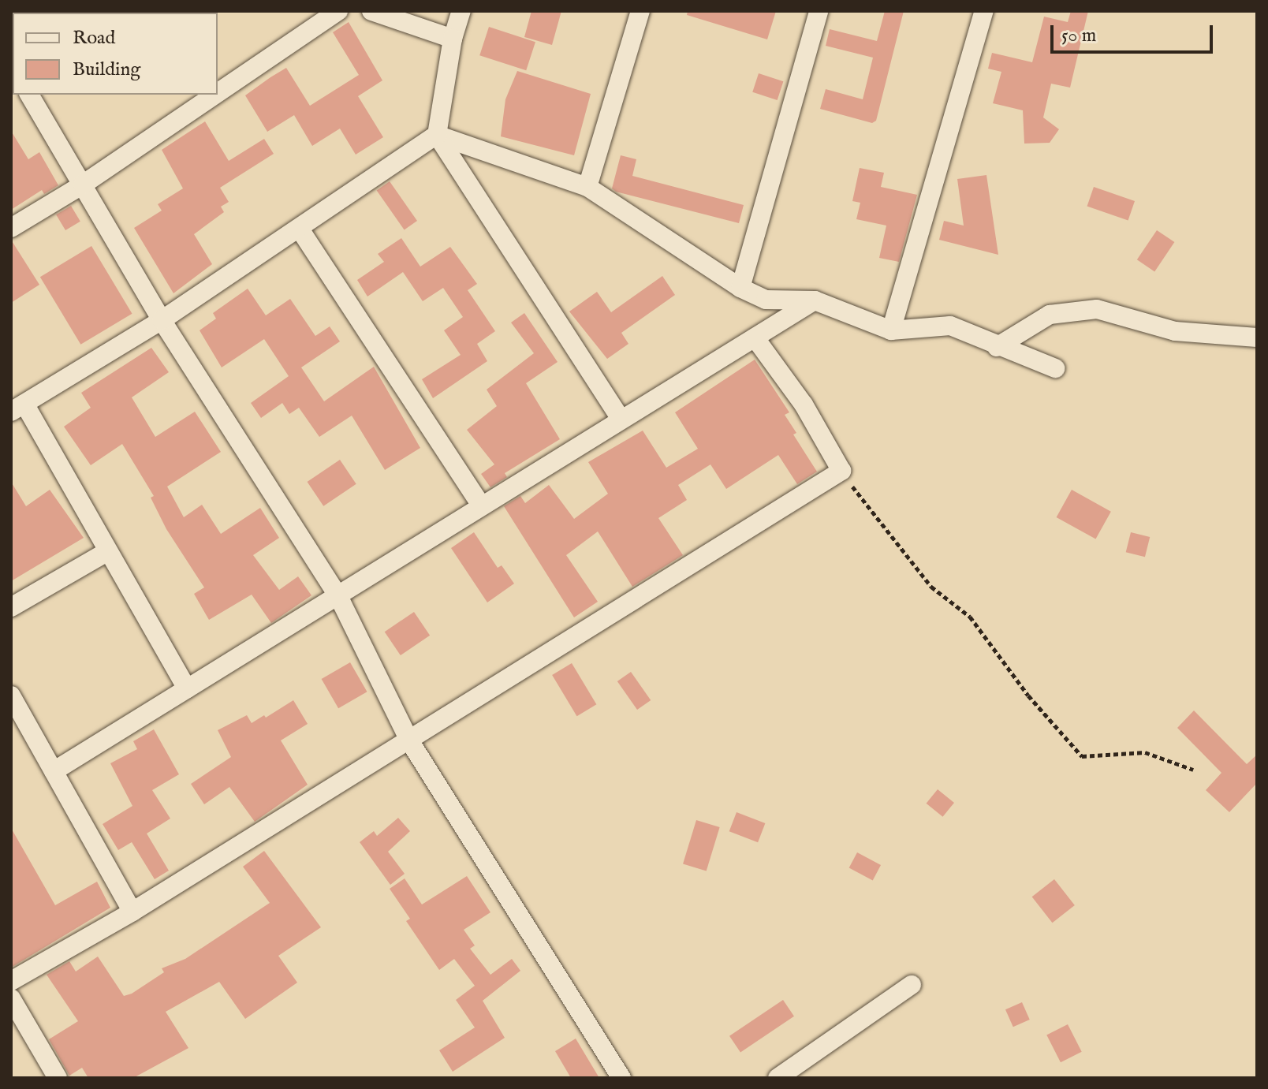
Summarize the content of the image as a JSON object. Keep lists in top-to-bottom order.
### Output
{
  "legend": ["Road", "Building"],
  "scale_bar": "50 m"
}
